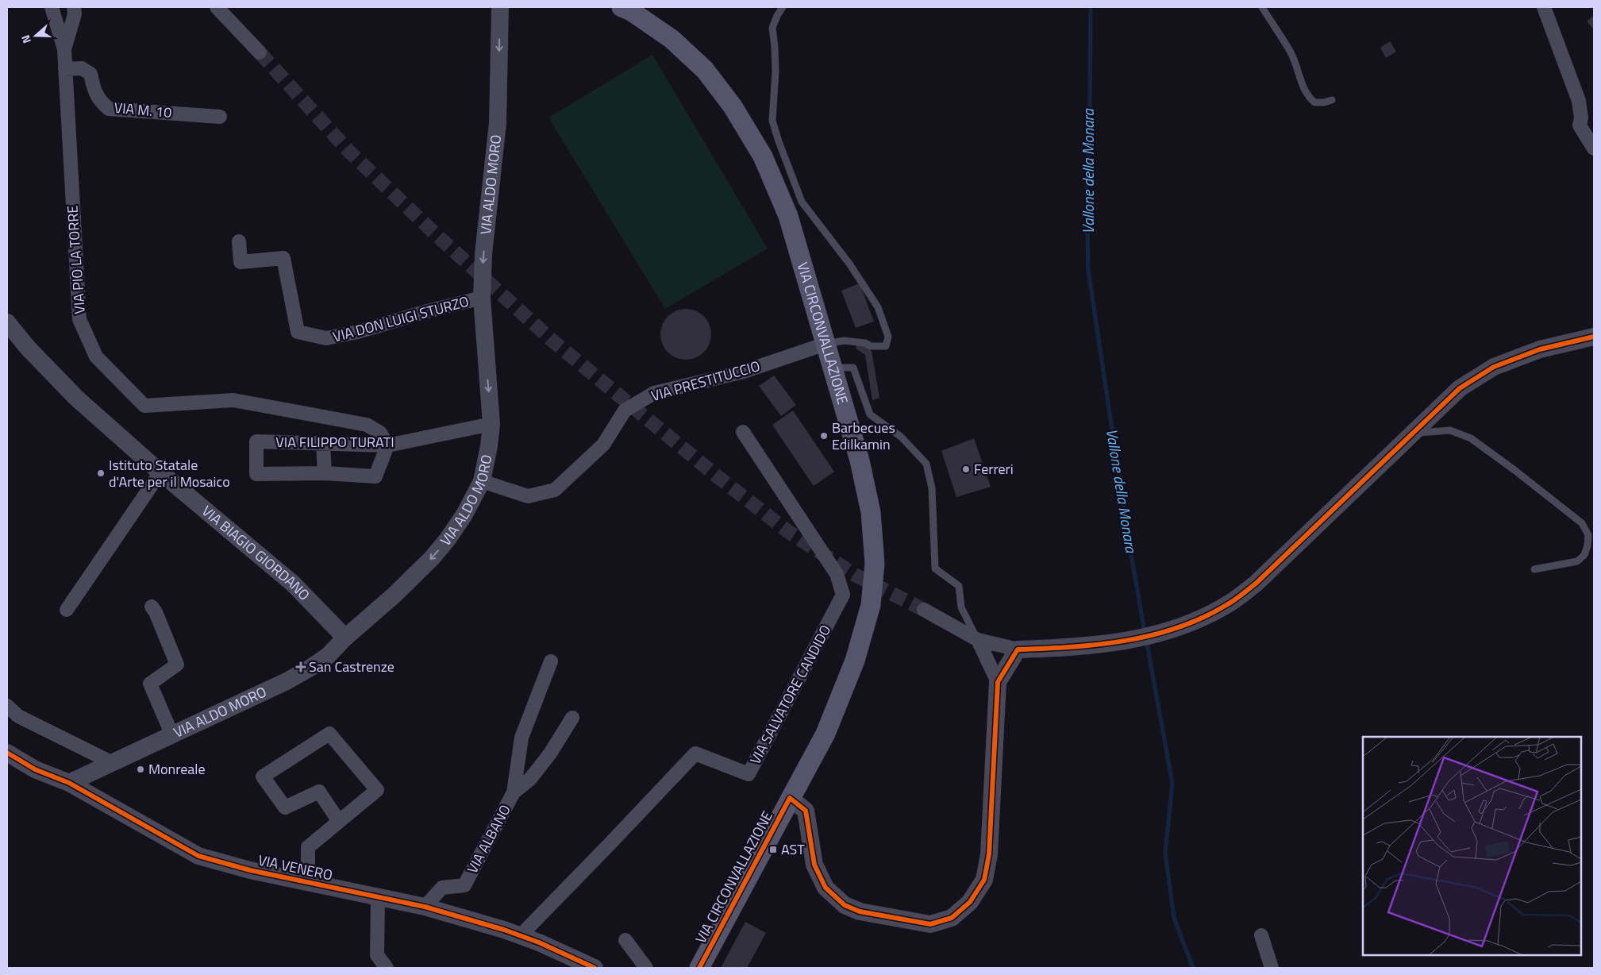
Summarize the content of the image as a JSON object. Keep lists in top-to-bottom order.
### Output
{
  "streets": {
    "main road": ["VIA CIRCONVALLAZIONE"],
    "street": [
      "VIA M. 10",
      "VIA ALDO MORO",
      "VIA PIO LA TORRE",
      "VIA DON LUIGI STURZO",
      "VIA PRESTITUCCIO",
      "VIA FILIPPO TURATI",
      "VIA BIAGIO GIORDANO",
      "VIA SALVATORE CANDIDO",
      "VIA ALBANO",
      "VIA VENERO"
    ]
  },
  "crossings": [
    ["VIA M. 10", "VIA PIO LA TORRE"],
    ["VIA ALDO MORO", "VIA DON LUIGI STURZO"],
    ["VIA ALDO MORO", "VIA PRESTITUCCIO"],
    ["VIA ALDO MORO", "VIA FILIPPO TURATI"],
    ["VIA ALDO MORO", "VIA BIAGIO GIORDANO"],
    ["VIA ALDO MORO", "VIA VENERO"],
    ["VIA PIO LA TORRE", "VIA FILIPPO TURATI"],
    ["VIA CIRCONVALLAZIONE", "VIA PRESTITUCCIO"],
    ["VIA SALVATORE CANDIDO", "VIA VENERO"],
    ["VIA ALBANO", "VIA VENERO"]
  ],
  "one_way": ["VIA ALDO MORO"],
  "water": ["Vallone della Monara"],
  "places": {
    "other": [
      "Barbecues Edilkamin",
      "Ferreri",
      "Istituto Statale d'Arte per il Mosaico",
      "Monreale"
    ],
    "health": ["San Castrenze"],
    "transit": ["AST"]
  },
  "north": "left"
}
